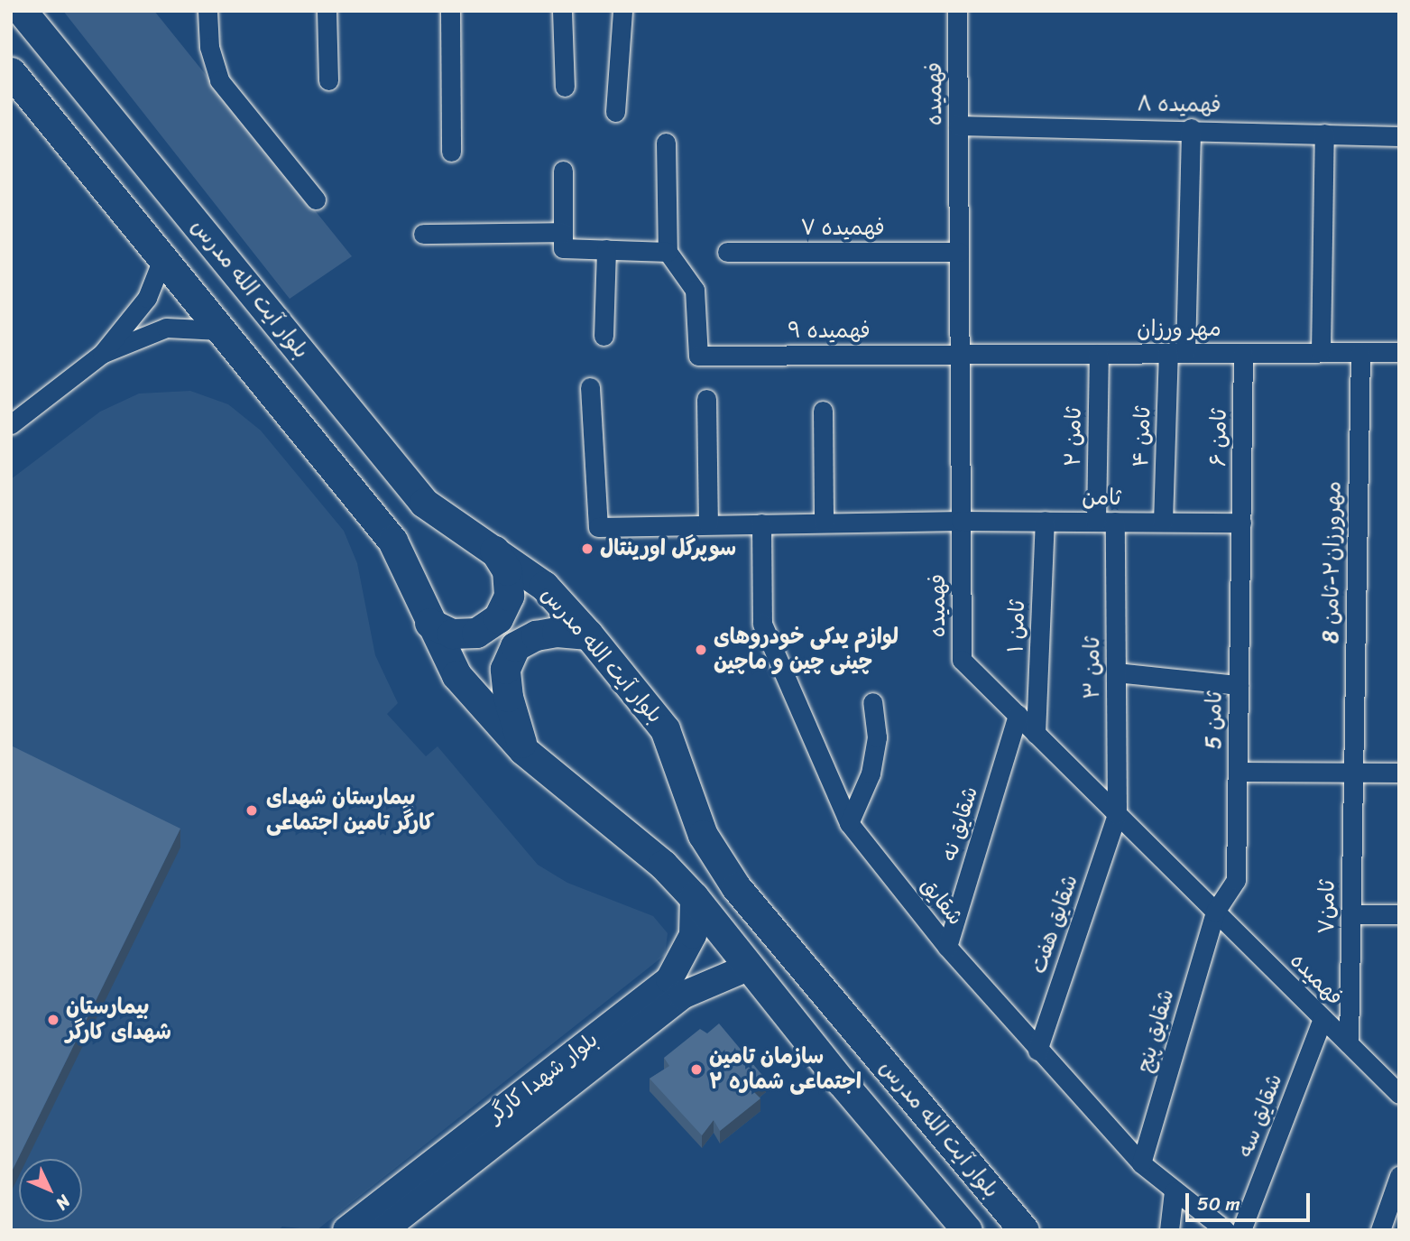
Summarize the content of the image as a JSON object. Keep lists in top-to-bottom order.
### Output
{
  "streets": {
    "main road": ["بلوار آیت الله مدرس"],
    "street": [
      "فهمیده",
      "فهمیده ۸",
      "فهمیده ۷",
      "مهر ورزان",
      "فهمیده ۹",
      "ثامن ۲",
      "ثامن ۴",
      "ثامن ۶",
      "ثامن",
      "مهرورزان۲-ثامن 8",
      "ثامن ۱",
      "ثامن ۳",
      "ثامن 5",
      "شقایق نه",
      "شقایق",
      "ثامن۷",
      "شقایق هفت",
      "شقایق پنج",
      "بلوار شهدا کارگر",
      "شقایق سه"
    ]
  },
  "crossings": [
    ["فهمیده", "فهمیده ۸"],
    ["فهمیده", "فهمیده ۷"],
    ["فهمیده", "مهر ورزان"],
    ["فهمیده", "فهمیده ۹"],
    ["فهمیده", "ثامن"],
    ["فهمیده", "ثامن ۱"],
    ["فهمیده", "ثامن ۳"],
    ["فهمیده", "ثامن 5"],
    ["فهمیده", "شقایق نه"],
    ["فهمیده", "ثامن۷"],
    ["فهمیده", "شقایق هفت"],
    ["فهمیده", "شقایق پنج"],
    ["فهمیده", "شقایق سه"],
    ["فهمیده ۸", "ثامن ۴"],
    ["بلوار آیت الله مدرس", "بلوار شهدا کارگر"],
    ["مهر ورزان", "فهمیده ۹"],
    ["مهر ورزان", "ثامن ۲"],
    ["مهر ورزان", "ثامن ۴"],
    ["مهر ورزان", "ثامن ۶"],
    ["مهر ورزان", "مهرورزان۲-ثامن 8"],
    ["ثامن ۲", "ثامن"],
    ["ثامن ۲", "ثامن ۳"],
    ["ثامن ۴", "ثامن"],
    ["ثامن ۶", "ثامن"],
    ["ثامن ۶", "ثامن 5"],
    ["ثامن", "ثامن ۱"],
    ["ثامن", "ثامن ۳"],
    ["ثامن", "ثامن 5"],
    ["ثامن", "شقایق"],
    ["مهرورزان۲-ثامن 8", "ثامن۷"],
    ["ثامن ۳", "شقایق هفت"],
    ["ثامن 5", "شقایق پنج"],
    ["شقایق نه", "شقایق"],
    ["شقایق", "شقایق هفت"],
    ["شقایق", "شقایق پنج"]
  ],
  "places": [
    "سوپرگل اورینتال",
    "لوازم یدکی خودروهای چینی چین و ماچین",
    "بیمارستان شهدای کارگر تامین اجتماعی",
    "بیمارستان شهدای کارگر",
    "سازمان تامین اجتماعی شماره ۲"
  ],
  "scale_bar": "50 m",
  "north": "bottom right"
}
